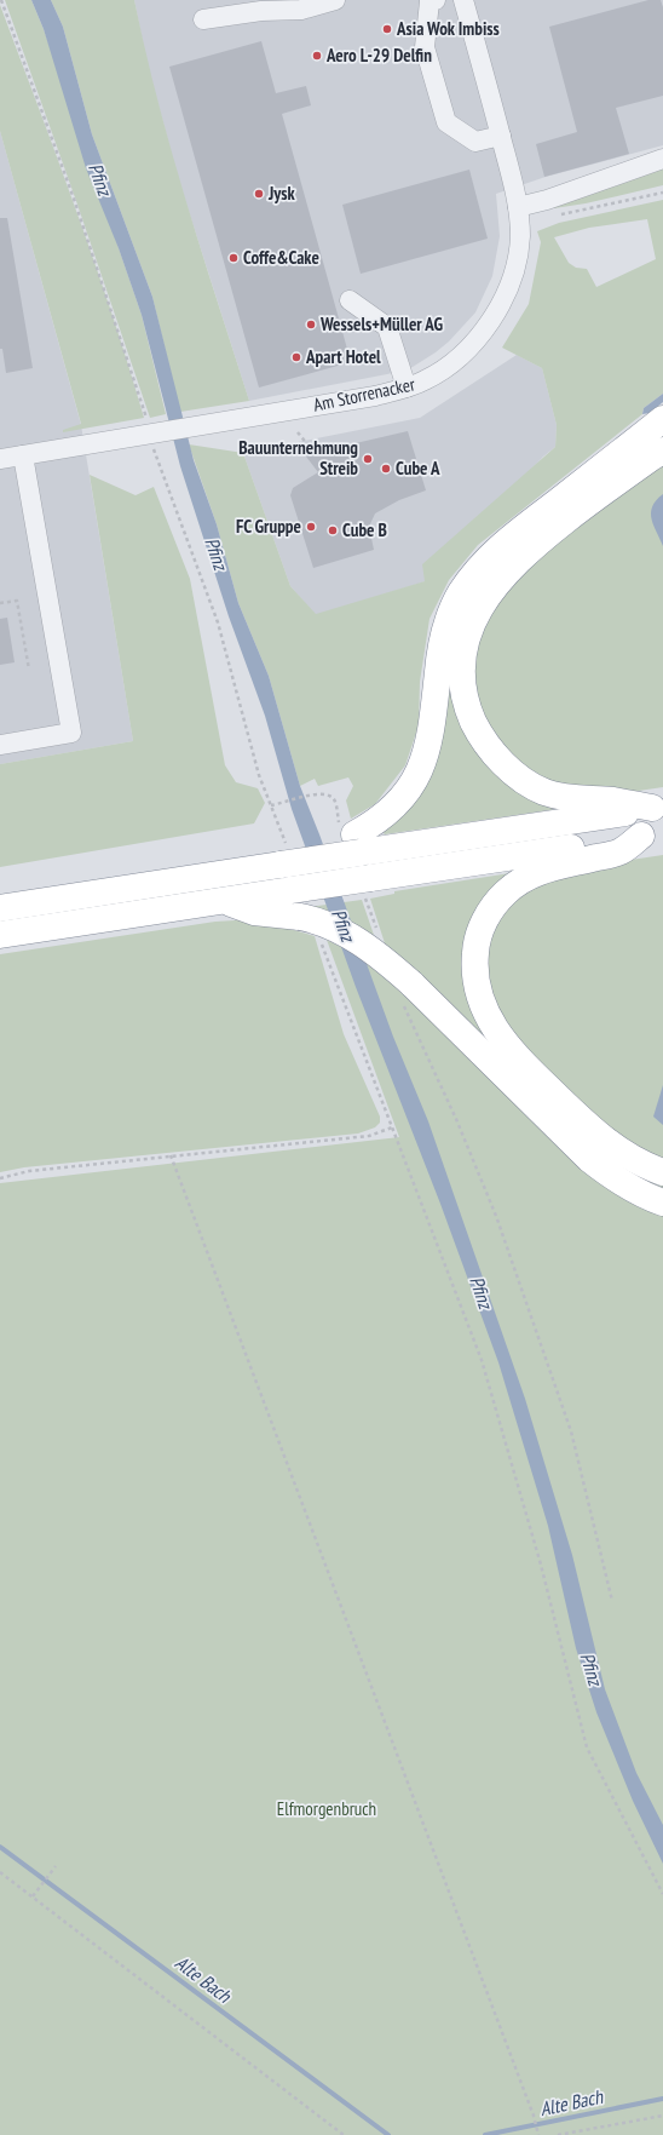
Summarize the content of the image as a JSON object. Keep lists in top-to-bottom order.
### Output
{
  "streets": {
    "street": ["Am Storrenacker"]
  },
  "water": ["Pfinz", "Alte Bach"],
  "parks": ["Elfmorgenbruch"],
  "places": [
    "Asia Wok Imbiss",
    "Aero L-29 Delfin",
    "Jysk",
    "Coffe&Cake",
    "Wessels+Müller AG",
    "Apart Hotel",
    "Bauunternehmung Streib",
    "Cube A",
    "FC Gruppe",
    "Cube B"
  ]
}
